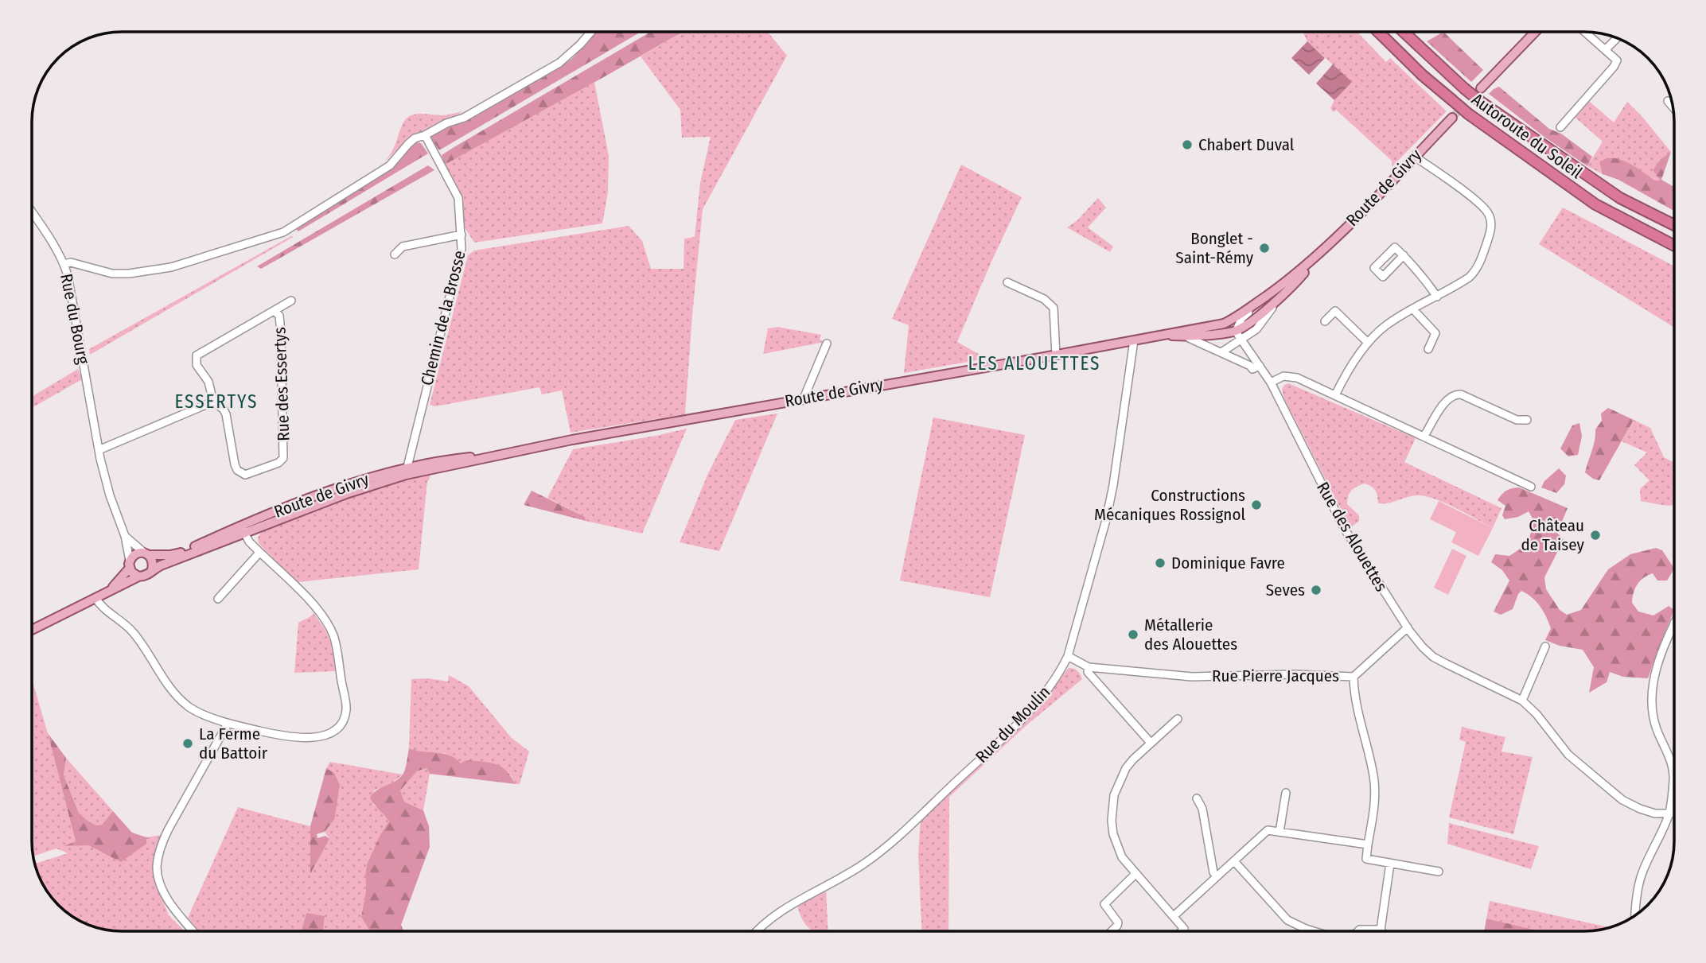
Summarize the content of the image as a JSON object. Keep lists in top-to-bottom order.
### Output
{
  "streets": {
    "highway": ["Autoroute du Soleil"],
    "main road": ["Route de Givry"],
    "street": [
      "Chemin de la Brosse",
      "Rue du Bourg",
      "Rue des Essertys",
      "Rue des Alouettes",
      "Rue Pierre Jacques",
      "Rue du Moulin"
    ]
  },
  "crossings": [
    ["Route de Givry", "Chemin de la Brosse"],
    ["Route de Givry", "Rue du Bourg"],
    ["Route de Givry", "Rue des Alouettes"],
    ["Route de Givry", "Rue du Moulin"],
    ["Rue Pierre Jacques", "Rue du Moulin"]
  ],
  "districts": ["LES ALOUETTES", "ESSERTYS"],
  "places": [
    "Chabert Duval",
    "Bonglet - Saint-Rémy",
    "Constructions Mécaniques Rossignol",
    "Château de Taisey",
    "Dominique Favre",
    "Seves",
    "Métallerie des Alouettes",
    "La Ferme du Battoir"
  ]
}
